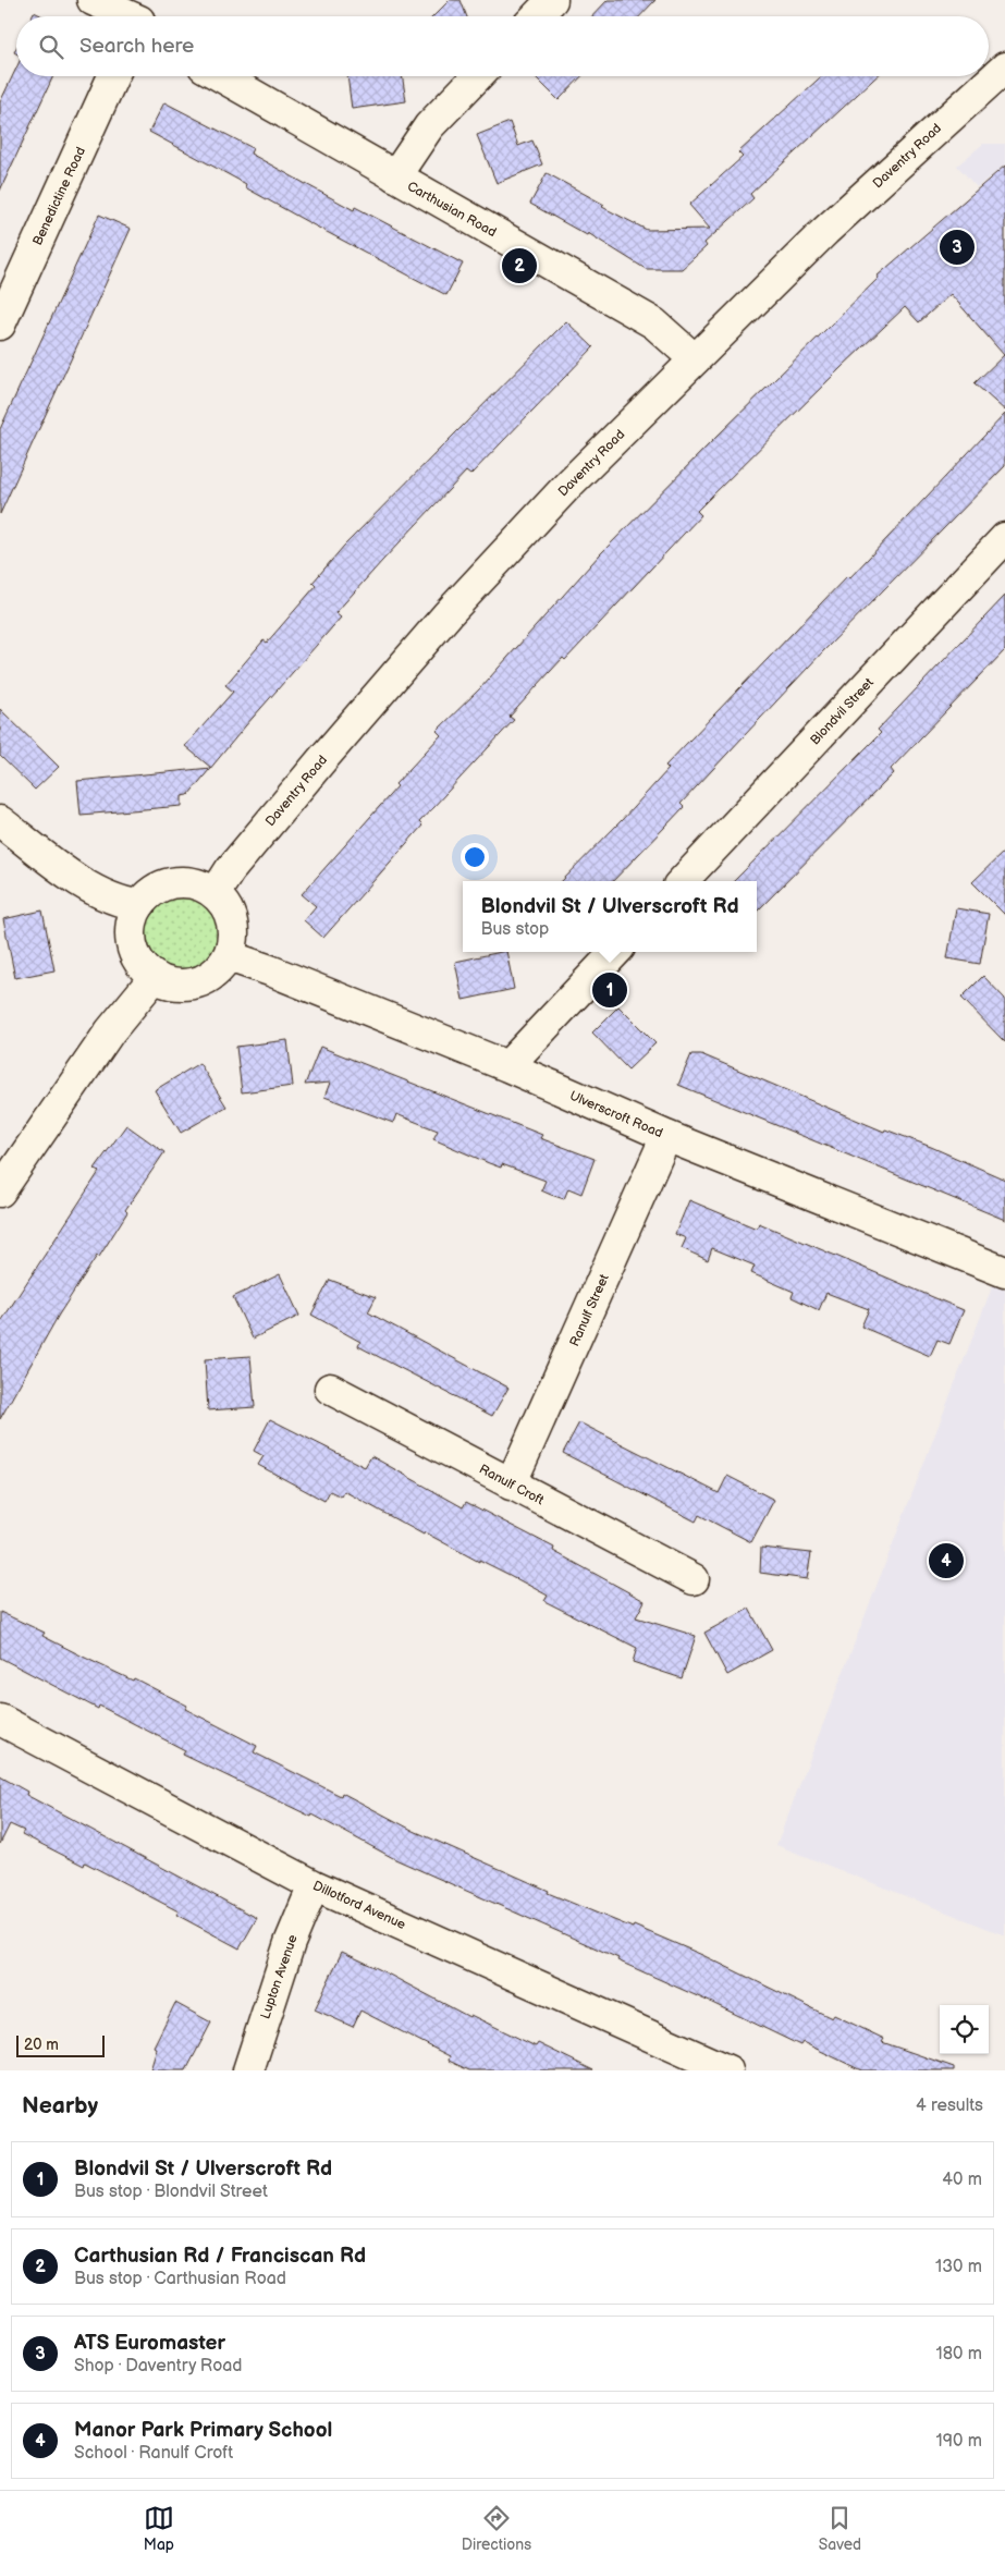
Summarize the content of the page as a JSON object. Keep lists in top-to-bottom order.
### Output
{
  "streets": {
    "street": [
      "Daventry Road",
      "Benedictine Road",
      "Carthusian Road",
      "Blondvil Street",
      "Ulverscroft Road",
      "Ranulf Street",
      "Ranulf Croft",
      "Dillotford Avenue",
      "Lupton Avenue"
    ]
  },
  "crossings": [
    ["Daventry Road", "Carthusian Road"],
    ["Daventry Road", "Ulverscroft Road"],
    ["Ulverscroft Road", "Ranulf Street"],
    ["Ranulf Street", "Ranulf Croft"],
    ["Dillotford Avenue", "Lupton Avenue"]
  ],
  "scale_bar": "20 m",
  "page": {
    "search": "Search here",
    "pins": [
      "3",
      "2",
      "1",
      "4"
    ],
    "popup": ["Blondvil St / Ulverscroft Rd", "Bus stop"],
    "scale": "20 m",
    "heading": ["Nearby", "4 results"],
    "list": [
      {
        "mark": "1",
        "name": "Blondvil St / Ulverscroft Rd",
        "note": "Bus stop · Blondvil Street",
        "value": "40 m"
      },
      {
        "mark": "2",
        "name": "Carthusian Rd / Franciscan Rd",
        "note": "Bus stop · Carthusian Road",
        "value": "130 m"
      },
      {
        "mark": "3",
        "name": "ATS Euromaster",
        "note": "Shop · Daventry Road",
        "value": "180 m"
      },
      {
        "mark": "4",
        "name": "Manor Park Primary School",
        "note": "School · Ranulf Croft",
        "value": "190 m"
      }
    ],
    "nav": ["Map", "Directions", "Saved"]
  }
}
